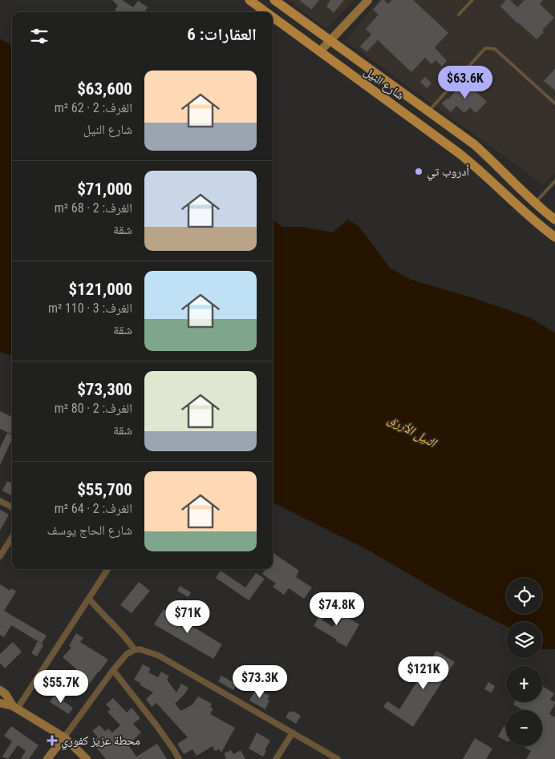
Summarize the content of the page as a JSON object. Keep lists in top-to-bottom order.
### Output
{
  "streets": {
    "main road": ["شارع النيل"]
  },
  "water": ["النيل الأزرق"],
  "places": {
    "other": ["أدروب تي"],
    "health": ["محطة عزيز كفوري"]
  },
  "page": {
    "heading": "العقارات: 6",
    "list": [
      {
        "name": "$63,600",
        "note": "الغرف: 2 · 62 m² · شارع النيل"
      },
      {
        "name": "$71,000",
        "note": "الغرف: 2 · 68 m² · شقة"
      },
      {
        "name": "$121,000",
        "note": "الغرف: 3 · 110 m² · شقة"
      },
      {
        "name": "$73,300",
        "note": "الغرف: 2 · 80 m² · شقة"
      },
      {
        "name": "$55,700",
        "note": "الغرف: 2 · 64 m² · شارع الحاج يوسف"
      }
    ],
    "price": [
      "$63.6K",
      "$74.8K",
      "$71K",
      "$121K",
      "$73.3K",
      "$55.7K"
    ],
    "map_buttons": ["+", "−"]
  }
}
